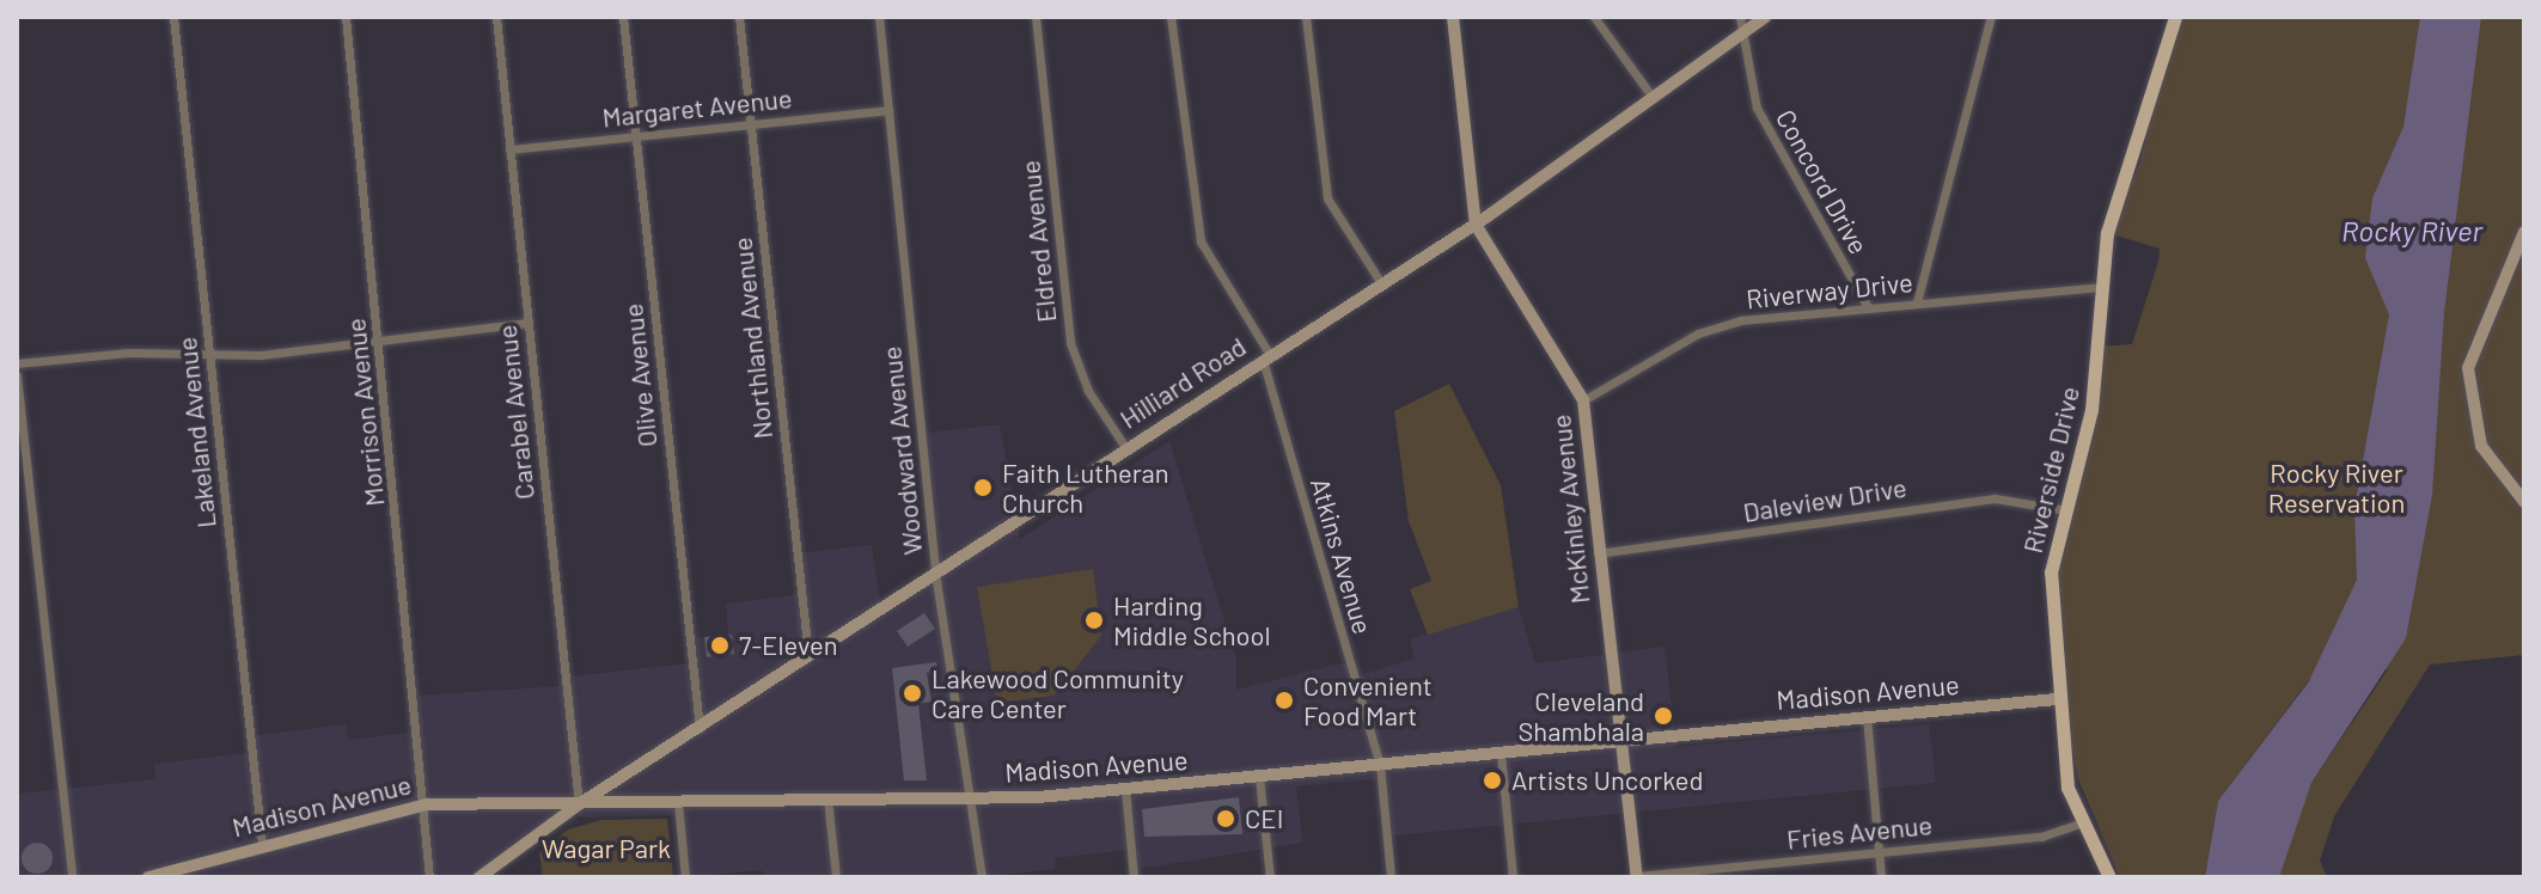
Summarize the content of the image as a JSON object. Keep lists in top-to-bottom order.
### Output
{
  "streets": {
    "main road": [
      "Hilliard Road",
      "Riverside Drive",
      "McKinley Avenue",
      "Madison Avenue"
    ],
    "street": [
      "Margaret Avenue",
      "Concord Drive",
      "Eldred Avenue",
      "Riverway Drive",
      "Northland Avenue",
      "Olive Avenue",
      "Morrison Avenue",
      "Carabel Avenue",
      "Lakeland Avenue",
      "Woodward Avenue",
      "Daleview Drive",
      "Atkins Avenue",
      "Fries Avenue"
    ]
  },
  "crossings": [
    ["Margaret Avenue", "Northland Avenue"],
    ["Margaret Avenue", "Olive Avenue"],
    ["Margaret Avenue", "Carabel Avenue"],
    ["Margaret Avenue", "Woodward Avenue"],
    ["Concord Drive", "Riverway Drive"],
    ["Concord Drive", "Hilliard Road"],
    ["Eldred Avenue", "Hilliard Road"],
    ["Riverway Drive", "Riverside Drive"],
    ["Riverway Drive", "McKinley Avenue"],
    ["Northland Avenue", "Hilliard Road"],
    ["Olive Avenue", "Hilliard Road"],
    ["Hilliard Road", "Carabel Avenue"],
    ["Hilliard Road", "Woodward Avenue"],
    ["Hilliard Road", "McKinley Avenue"],
    ["Hilliard Road", "Atkins Avenue"],
    ["Hilliard Road", "Madison Avenue"],
    ["Morrison Avenue", "Madison Avenue"],
    ["Carabel Avenue", "Madison Avenue"],
    ["Lakeland Avenue", "Madison Avenue"],
    ["Woodward Avenue", "Madison Avenue"],
    ["Riverside Drive", "Daleview Drive"],
    ["Riverside Drive", "Madison Avenue"],
    ["Riverside Drive", "Fries Avenue"],
    ["Daleview Drive", "McKinley Avenue"],
    ["McKinley Avenue", "Madison Avenue"],
    ["McKinley Avenue", "Fries Avenue"],
    ["Atkins Avenue", "Madison Avenue"]
  ],
  "water": ["Rocky River"],
  "parks": ["Rocky River Reservation", "Wagar Park"],
  "places": [
    "Faith Lutheran Church",
    "Harding Middle School",
    "7-Eleven",
    "Lakewood Community Care Center",
    "Convenient Food Mart",
    "Cleveland Shambhala",
    "Artists Uncorked",
    "CEI"
  ]
}
